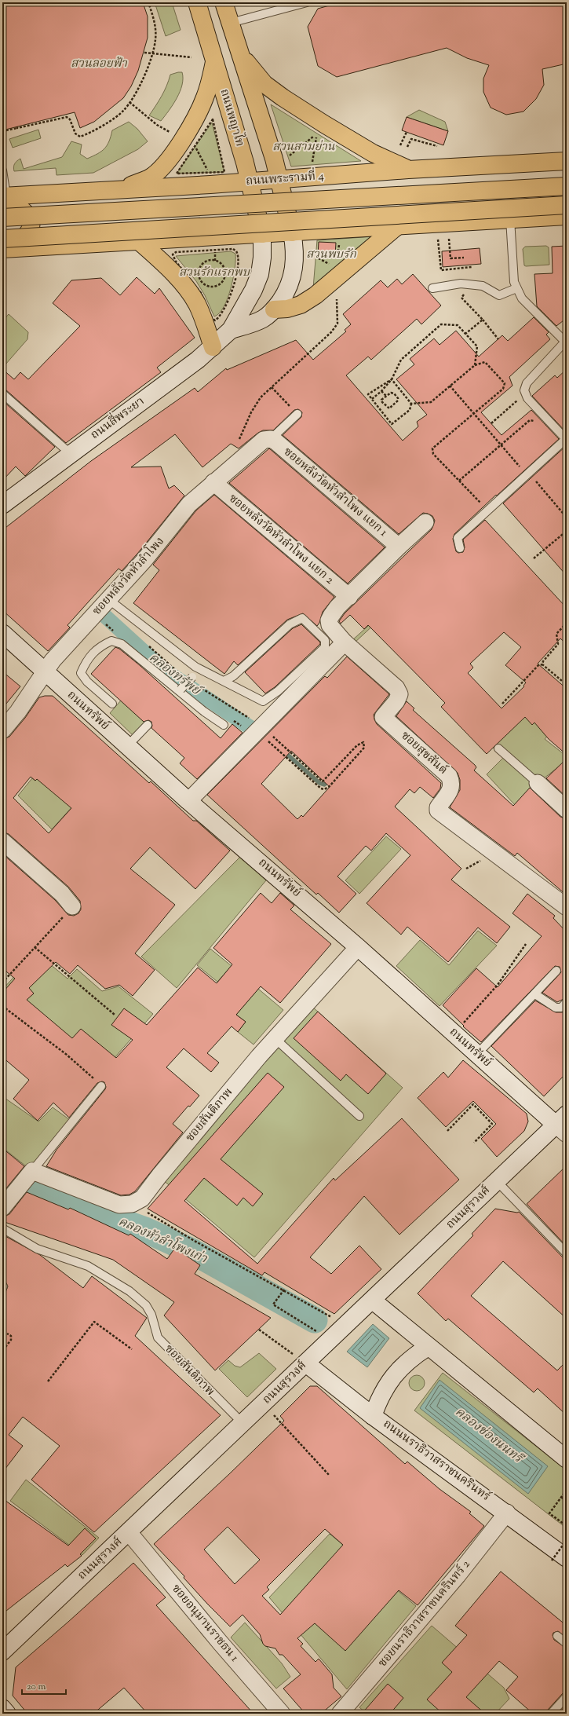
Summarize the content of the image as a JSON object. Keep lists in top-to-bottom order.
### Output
{
  "streets": {
    "main road": [
      "ถนนพญาไท",
      "ถนนพระรามที่ 4",
      "ถนนสี่พระยา",
      "ถนนทรัพย์",
      "ถนนสุรวงศ์",
      "ถนนนราธิวาสราชนครินทร์"
    ],
    "street": [
      "ซอยหลังวัดหัวลำโพง แยก 1",
      "ซอยหลังวัดหัวลำโพง แยก 2",
      "ซอยหลังวัดหัวลำโพง",
      "ซอยสุขสันต์",
      "ซอยสันติภาพ",
      "ซอยนราธิวาสราชนครินทร์ 2",
      "ซอยอนุมานราชธน 1"
    ]
  },
  "crossings": [
    ["ถนนพญาไท", "ถนนพระรามที่ 4"],
    ["ถนนพญาไท", "ถนนสี่พระยา"],
    ["ซอยหลังวัดหัวลำโพง แยก 1", "ซอยหลังวัดหัวลำโพง แยก 2"],
    ["ซอยหลังวัดหัวลำโพง แยก 1", "ซอยหลังวัดหัวลำโพง"],
    ["ซอยหลังวัดหัวลำโพง แยก 1", "ซอยสุขสันต์"],
    ["ซอยหลังวัดหัวลำโพง แยก 2", "ซอยหลังวัดหัวลำโพง"],
    ["ซอยหลังวัดหัวลำโพง แยก 2", "ซอยสุขสันต์"],
    ["ซอยหลังวัดหัวลำโพง", "ถนนทรัพย์"],
    ["ถนนทรัพย์", "ซอยสันติภาพ"],
    ["ถนนทรัพย์", "ถนนสุรวงศ์"],
    ["ซอยสันติภาพ", "ถนนสุรวงศ์"],
    ["ถนนสุรวงศ์", "ถนนนราธิวาสราชนครินทร์"],
    ["ถนนสุรวงศ์", "ซอยอนุมานราชธน 1"],
    ["ถนนนราธิวาสราชนครินทร์", "ซอยนราธิวาสราชนครินทร์ 2"]
  ],
  "water": ["คลองทรัพย์", "คลองหัวลำโพงเก่า", "คลองช่องนนทรี"],
  "parks": [
    "สวนลอยฟ้า",
    "สวนสามย่าน",
    "สวนพบรัก",
    "สวนรักแรกพบ"
  ],
  "scale_bar": "20 m"
}
